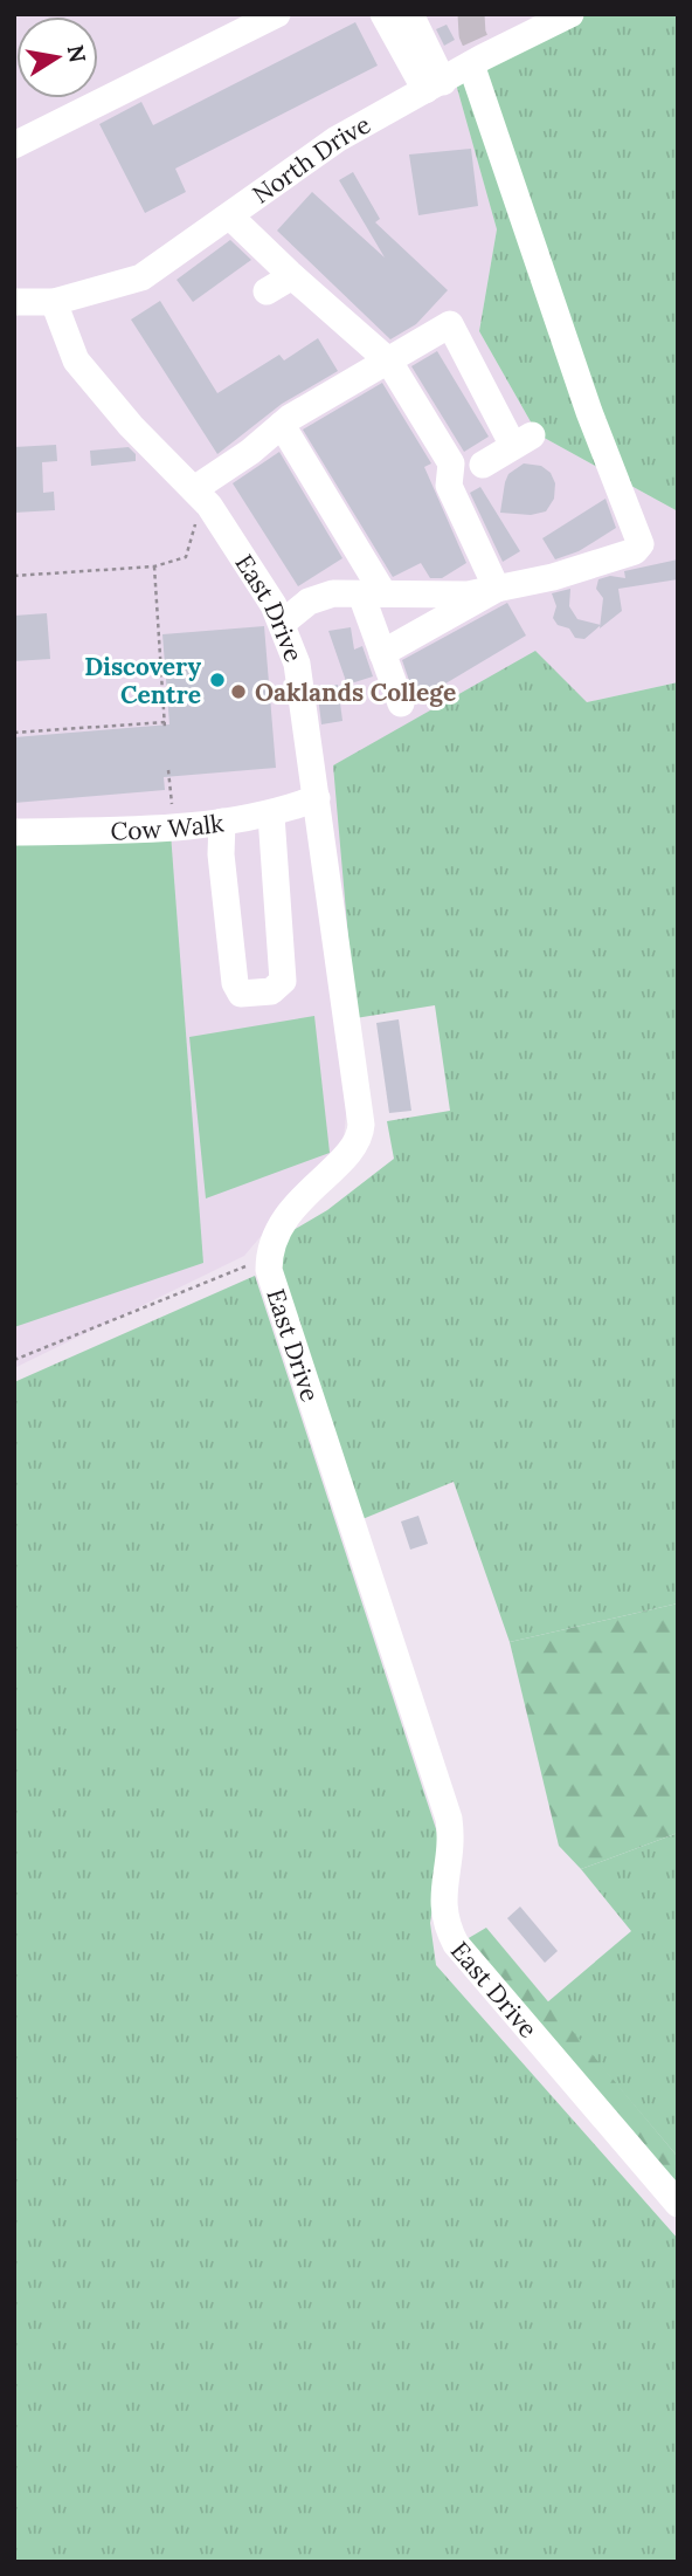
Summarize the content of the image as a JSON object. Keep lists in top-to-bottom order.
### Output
{
  "streets": {
    "lane": ["North Drive", "East Drive", "Cow Walk"]
  },
  "crossings": [
    ["North Drive", "East Drive"],
    ["East Drive", "Cow Walk"]
  ],
  "places": ["Discovery Centre", "Oaklands College"],
  "north": "right"
}
